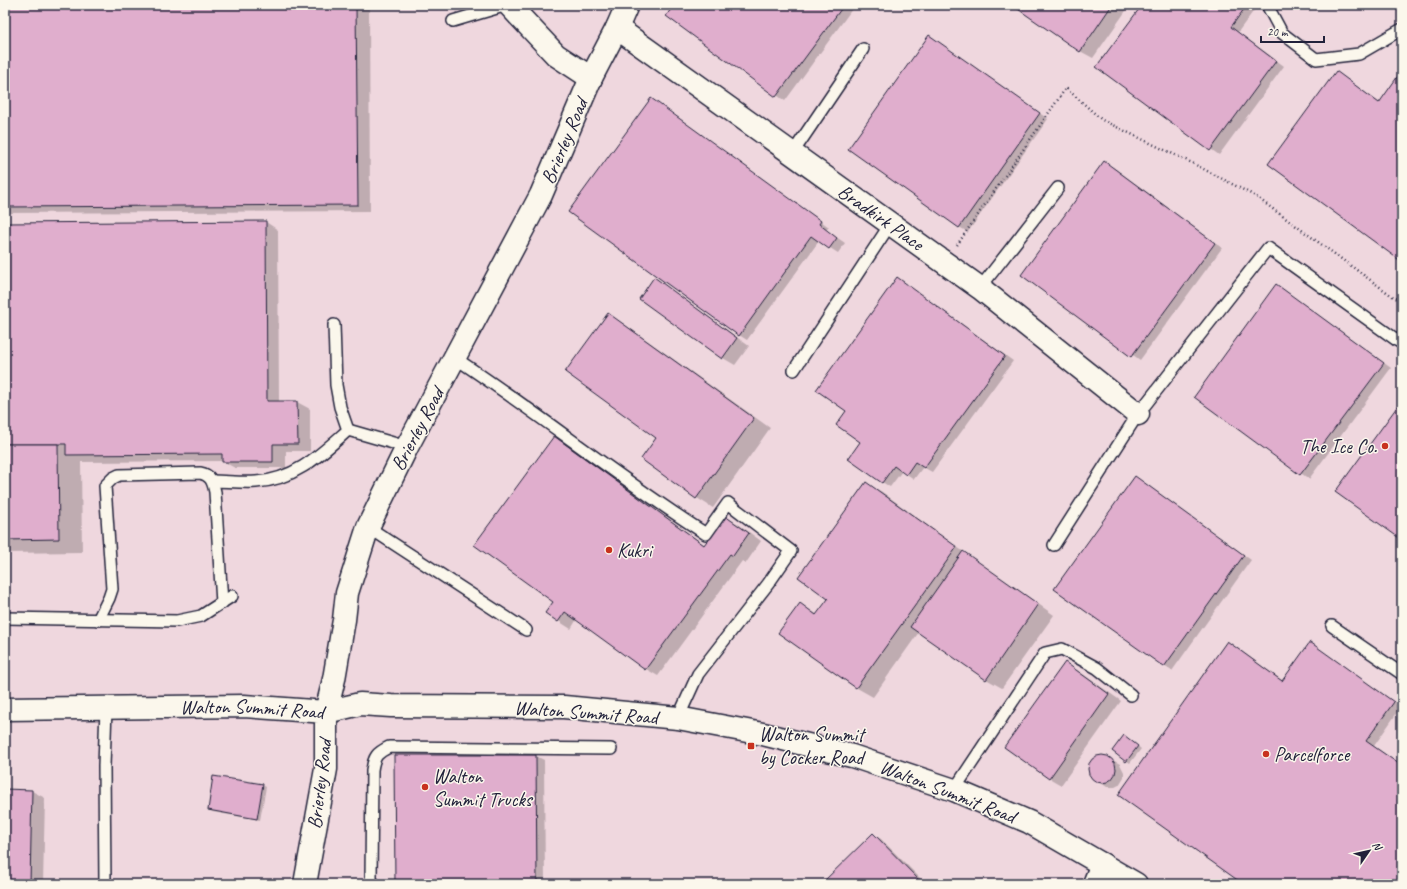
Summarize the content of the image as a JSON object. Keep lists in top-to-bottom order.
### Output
{
  "streets": {
    "street": ["Brierley Road", "Bradkirk Place", "Walton Summit Road"]
  },
  "crossings": [
    ["Brierley Road", "Bradkirk Place"],
    ["Brierley Road", "Walton Summit Road"]
  ],
  "places": {
    "other": [
      "The Ice Co.",
      "Kukri",
      "Parcelforce",
      "Walton Summit Trucks"
    ],
    "transit": ["Walton Summit by Cocker Road"]
  },
  "scale_bar": "20 m",
  "north": "top right"
}
